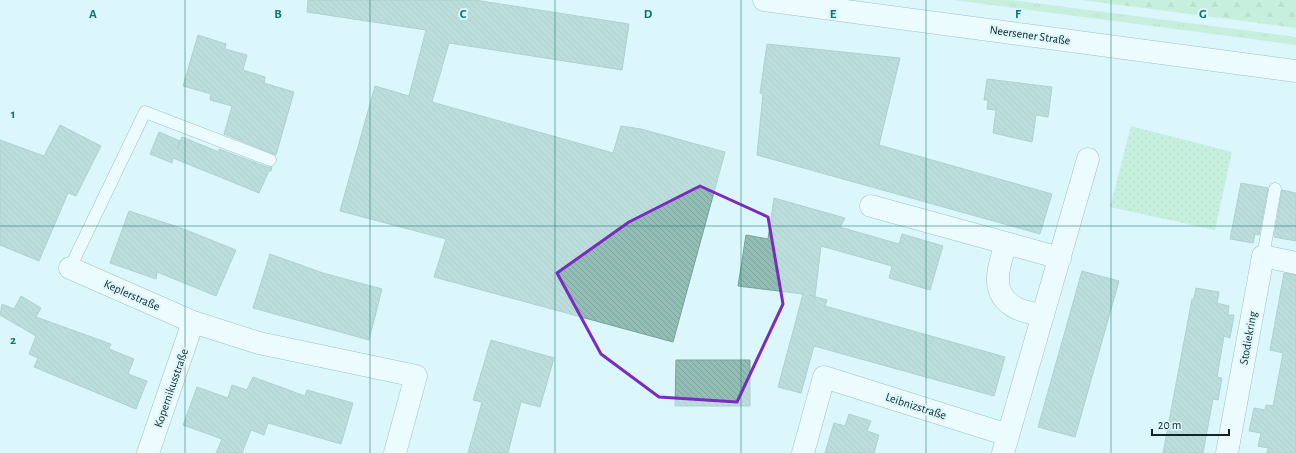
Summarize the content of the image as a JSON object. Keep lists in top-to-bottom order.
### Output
{
  "streets": {
    "street": [
      "Neersener Straße",
      "Keplerstraße",
      "Stodiekring",
      "Kopernikusstraße",
      "Leibnizstraße"
    ]
  },
  "crossings": [
    ["Keplerstraße", "Kopernikusstraße"]
  ],
  "scale_bar": "20 m",
  "grid": {
    "columns": [
      "A",
      "B",
      "C",
      "D",
      "E",
      "F",
      "G"
    ],
    "rows": ["1", "2"]
  }
}
